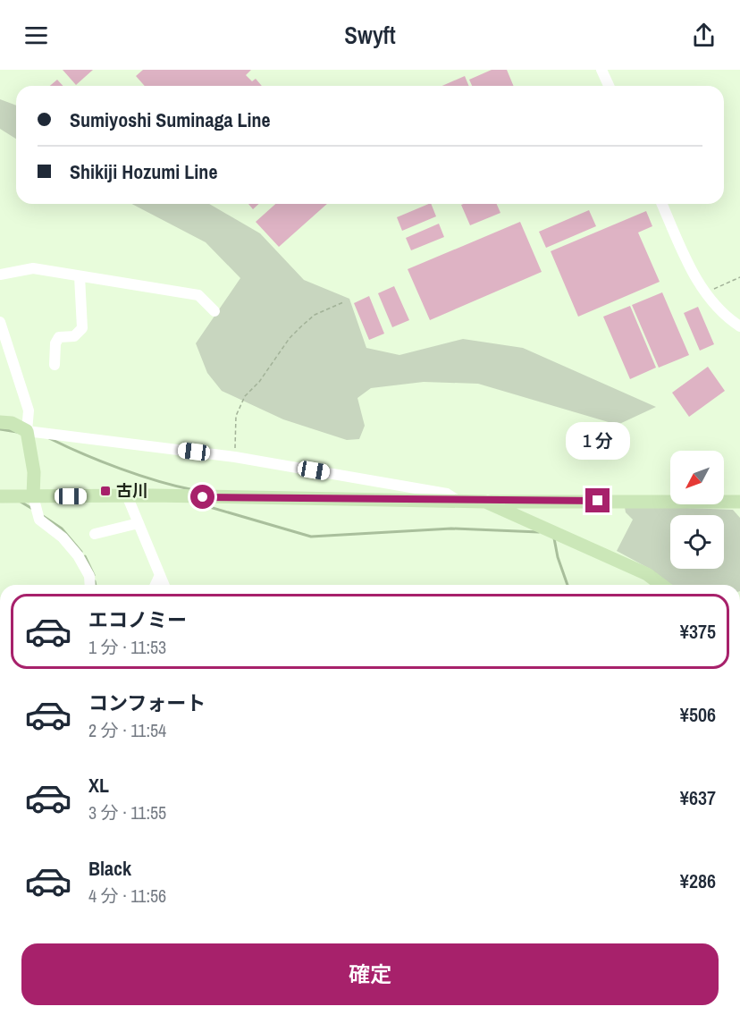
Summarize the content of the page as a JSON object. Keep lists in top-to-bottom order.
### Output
{
  "places": {
    "transit": ["古川"]
  },
  "north": "bottom left",
  "page": {
    "header": "Swyft",
    "banner": ["Sumiyoshi Suminaga Line", "Shikiji Hozumi Line"],
    "bubble": "1 分",
    "list": [
      {
        "name": "エコノミー",
        "note": "1 分 · 11:53",
        "value": "¥375"
      },
      {
        "name": "コンフォート",
        "note": "2 分 · 11:54",
        "value": "¥506"
      },
      {
        "name": "XL",
        "note": "3 分 · 11:55",
        "value": "¥637"
      },
      {
        "name": "Black",
        "note": "4 分 · 11:56",
        "value": "¥286"
      }
    ],
    "buttons": "確定"
  }
}
